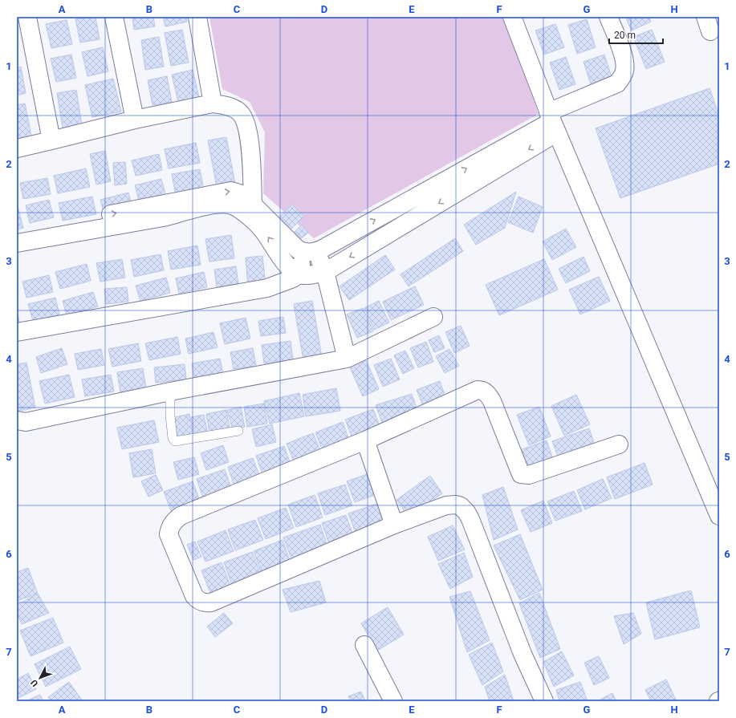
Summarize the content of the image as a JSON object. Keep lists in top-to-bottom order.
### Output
{
  "scale_bar": "20 m",
  "north": "bottom left",
  "grid": {
    "columns": [
      "A",
      "B",
      "C",
      "D",
      "E",
      "F",
      "G",
      "H"
    ],
    "rows": [
      "1",
      "2",
      "3",
      "4",
      "5",
      "6",
      "7"
    ]
  }
}
